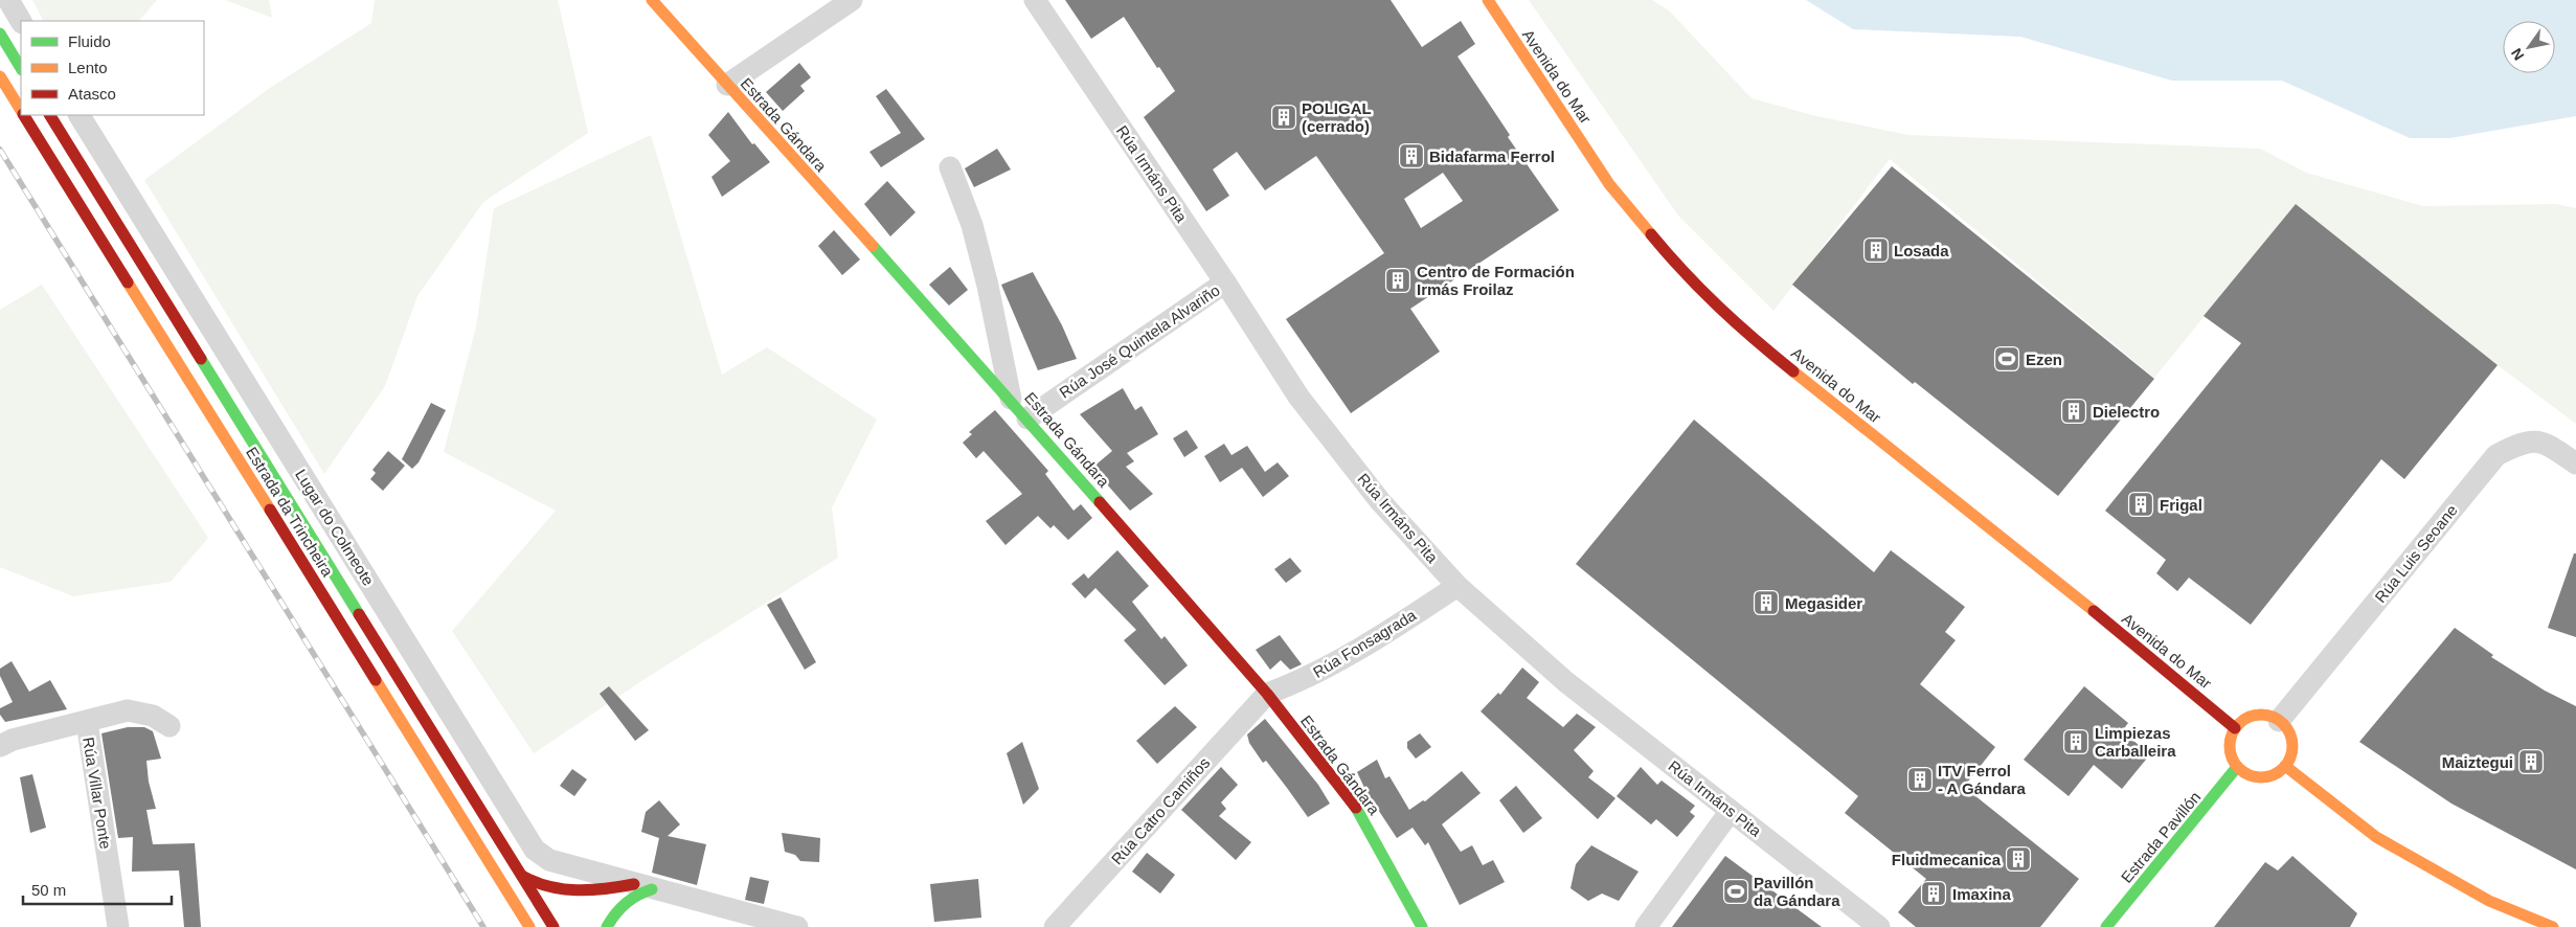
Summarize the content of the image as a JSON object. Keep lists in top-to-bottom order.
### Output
{
  "streets": {
    "main road": [
      "Avenida do Mar",
      "Estrada Gándara",
      "Estrada da Trincheira",
      "Estrada Pavillón"
    ],
    "street": [
      "Rúa Irmáns Pita",
      "Rúa José Quintela Alvariño",
      "Lugar do Colmeote",
      "Rúa Luis Seoane",
      "Rúa Fonsagrada",
      "Rúa Villar Ponte",
      "Rúa Catro Camiños"
    ]
  },
  "crossings": [
    ["Avenida do Mar", "Rúa Luis Seoane"],
    ["Avenida do Mar", "Estrada Pavillón"],
    ["Estrada Gándara", "Rúa José Quintela Alvariño"],
    ["Estrada Gándara", "Rúa Fonsagrada"],
    ["Estrada Gándara", "Rúa Catro Camiños"],
    ["Rúa Irmáns Pita", "Rúa José Quintela Alvariño"],
    ["Rúa Irmáns Pita", "Rúa Fonsagrada"],
    ["Rúa Luis Seoane", "Estrada Pavillón"],
    ["Rúa Fonsagrada", "Rúa Catro Camiños"]
  ],
  "places": {
    "building": [
      "POLIGAL (cerrado)",
      "Bidafarma Ferrol",
      "Losada",
      "Centro de Formación Irmás Froilaz",
      "Dielectro",
      "Frigal",
      "Megasider",
      "Limpiezas Carballeira",
      "Maiztegui",
      "ITV Ferrol - A Gándara",
      "Fluidmecanica",
      "Imaxina"
    ],
    "sports": ["Ezen", "Pavillón da Gándara"]
  },
  "legend": ["Fluido", "Lento", "Atasco"],
  "scale_bar": "50 m",
  "north": "bottom left"
}
